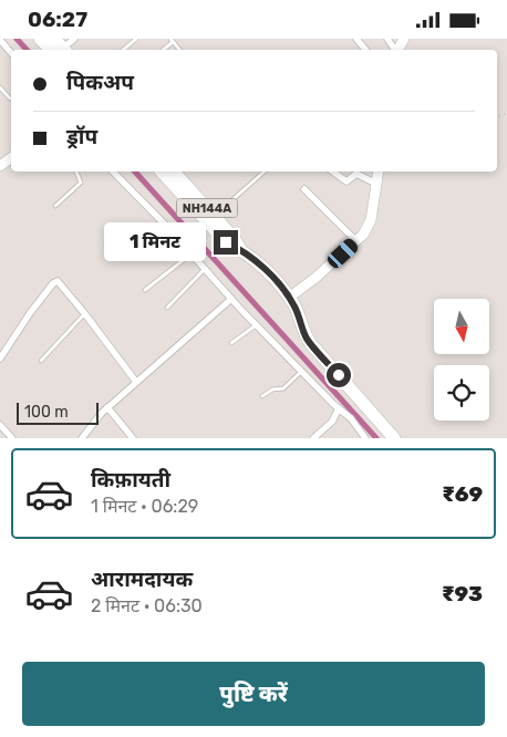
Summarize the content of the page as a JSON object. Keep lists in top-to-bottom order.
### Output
{
  "streets": {
    "highway": ["NH144A"]
  },
  "scale_bar": "100 m",
  "north": "bottom",
  "page": {
    "status": "06:27",
    "banner": ["पिकअप", "ड्रॉप"],
    "bubble": "1 मिनट",
    "scale": "100 m",
    "list": [
      {
        "name": "किफ़ायती",
        "note": "1 मिनट · 06:29",
        "value": "₹69"
      },
      {
        "name": "आरामदायक",
        "note": "2 मिनट · 06:30",
        "value": "₹93"
      }
    ],
    "buttons": "पुष्टि करें"
  }
}
